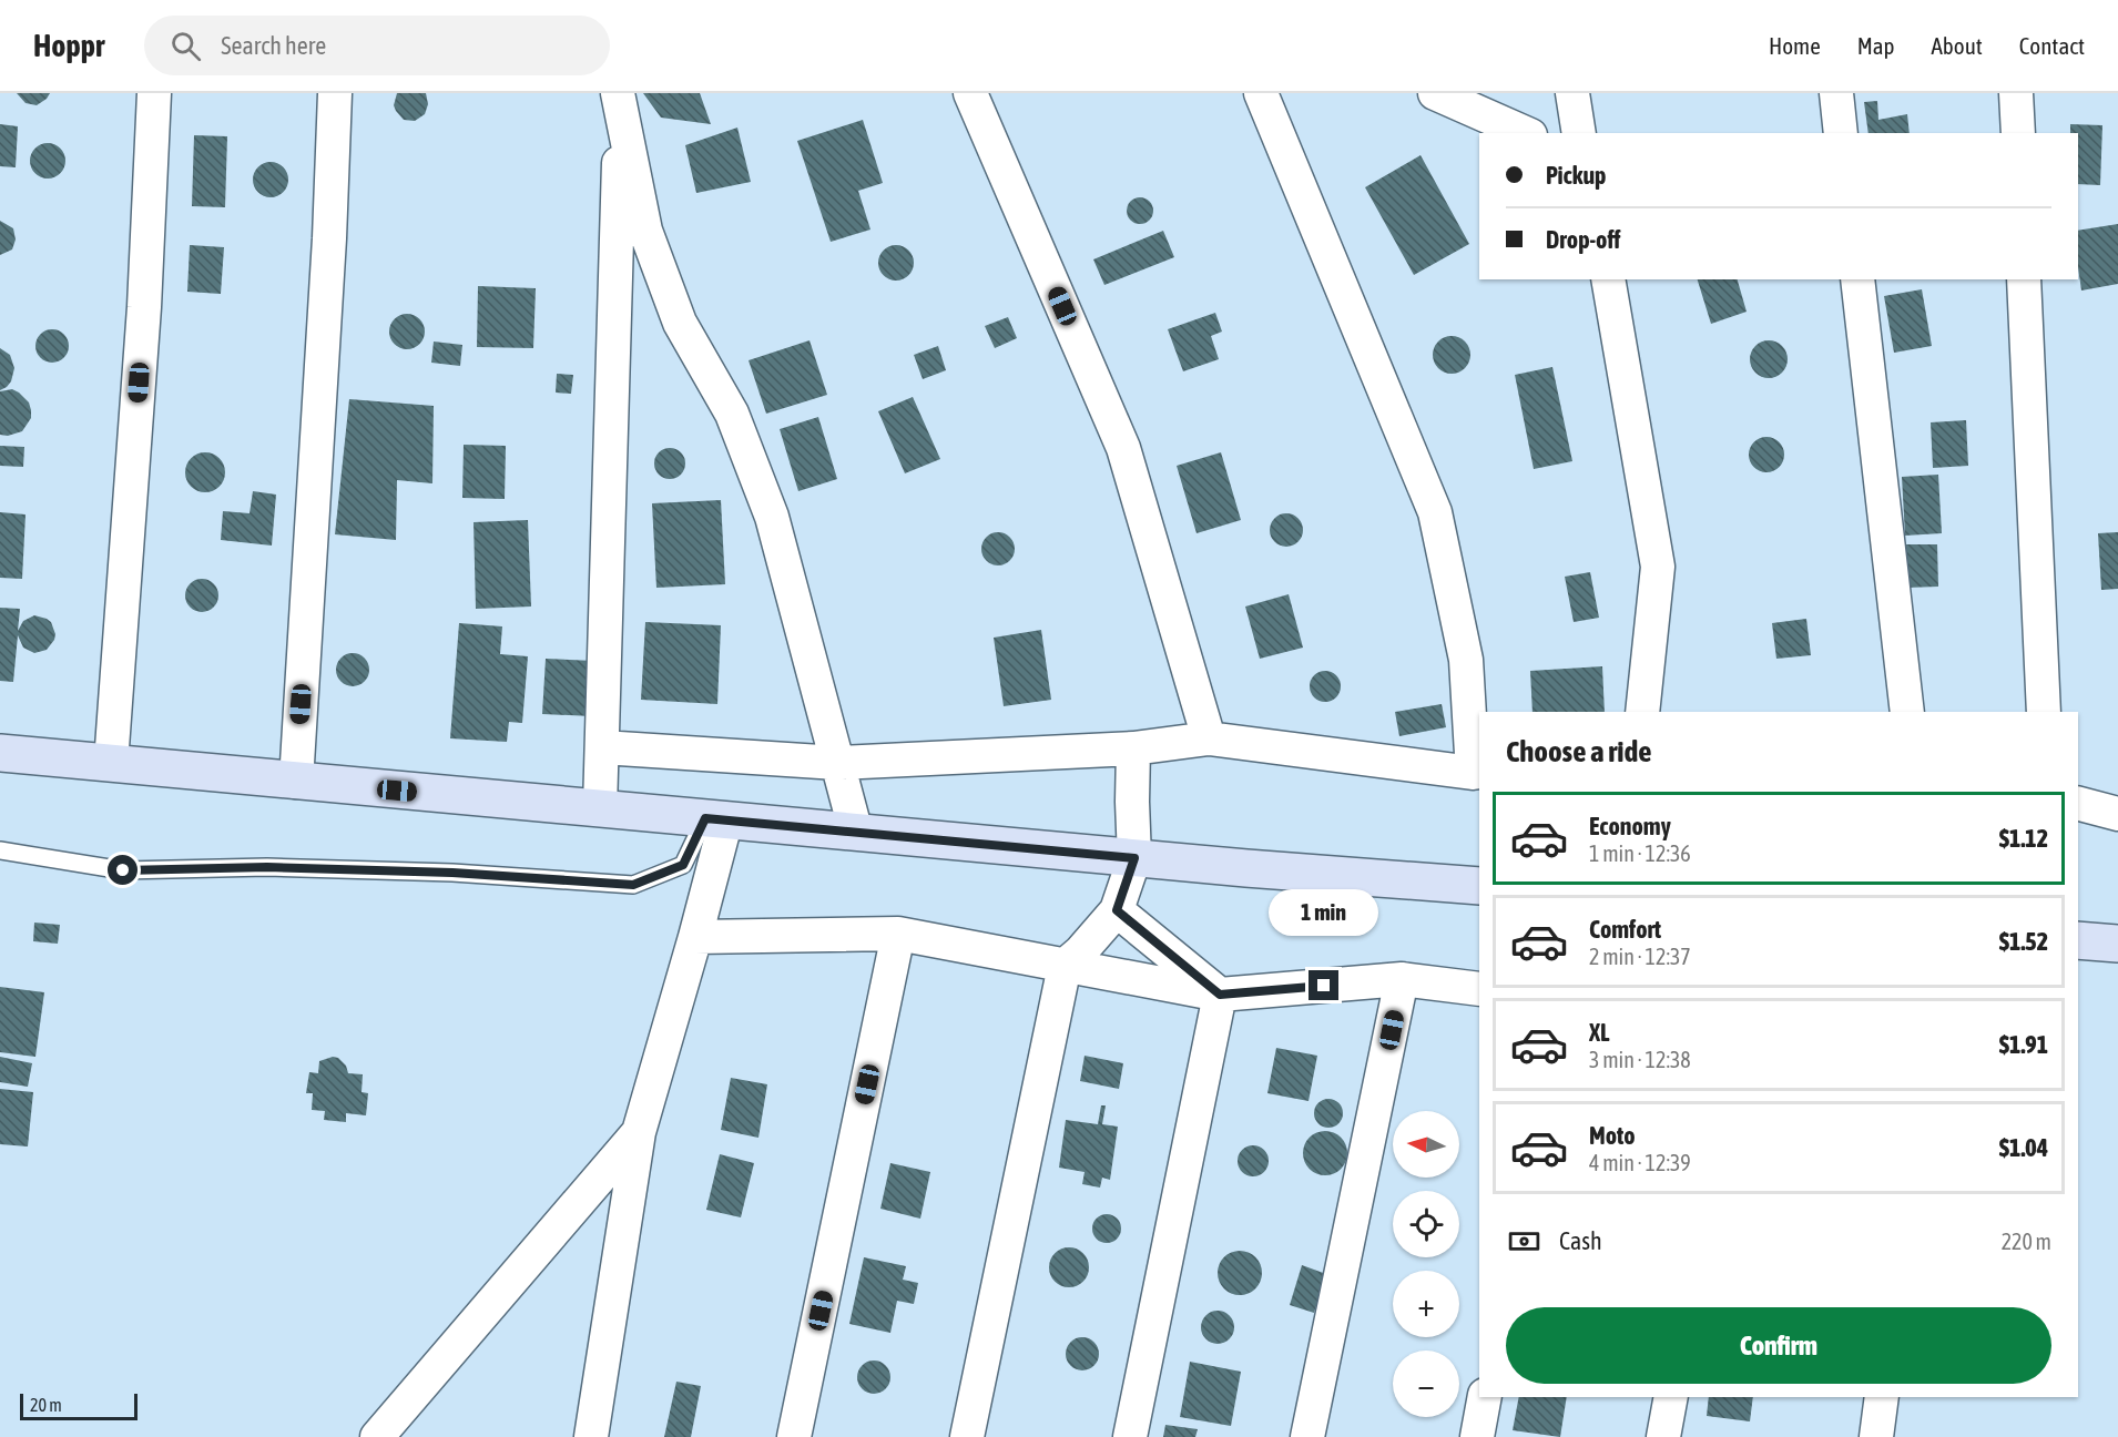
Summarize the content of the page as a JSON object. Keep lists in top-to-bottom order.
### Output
{
  "scale_bar": "20 m",
  "north": "left",
  "page": {
    "header": "Hoppr",
    "search": "Search here",
    "nav": [
      "Home",
      "Map",
      "About",
      "Contact"
    ],
    "banner": ["Pickup", "Drop-off"],
    "heading": "Choose a ride",
    "list": [
      {
        "name": "Economy",
        "note": "1 min · 12:36",
        "value": "$1.12"
      },
      {
        "name": "Comfort",
        "note": "2 min · 12:37",
        "value": "$1.52"
      },
      {
        "name": "XL",
        "note": "3 min · 12:38",
        "value": "$1.91"
      },
      {
        "name": "Moto",
        "note": "4 min · 12:39",
        "value": "$1.04"
      }
    ],
    "bubble": "1 min",
    "map_buttons": ["+", "−"],
    "pay": ["Cash", "220 m"],
    "buttons": "Confirm",
    "scale": "20 m"
  }
}
